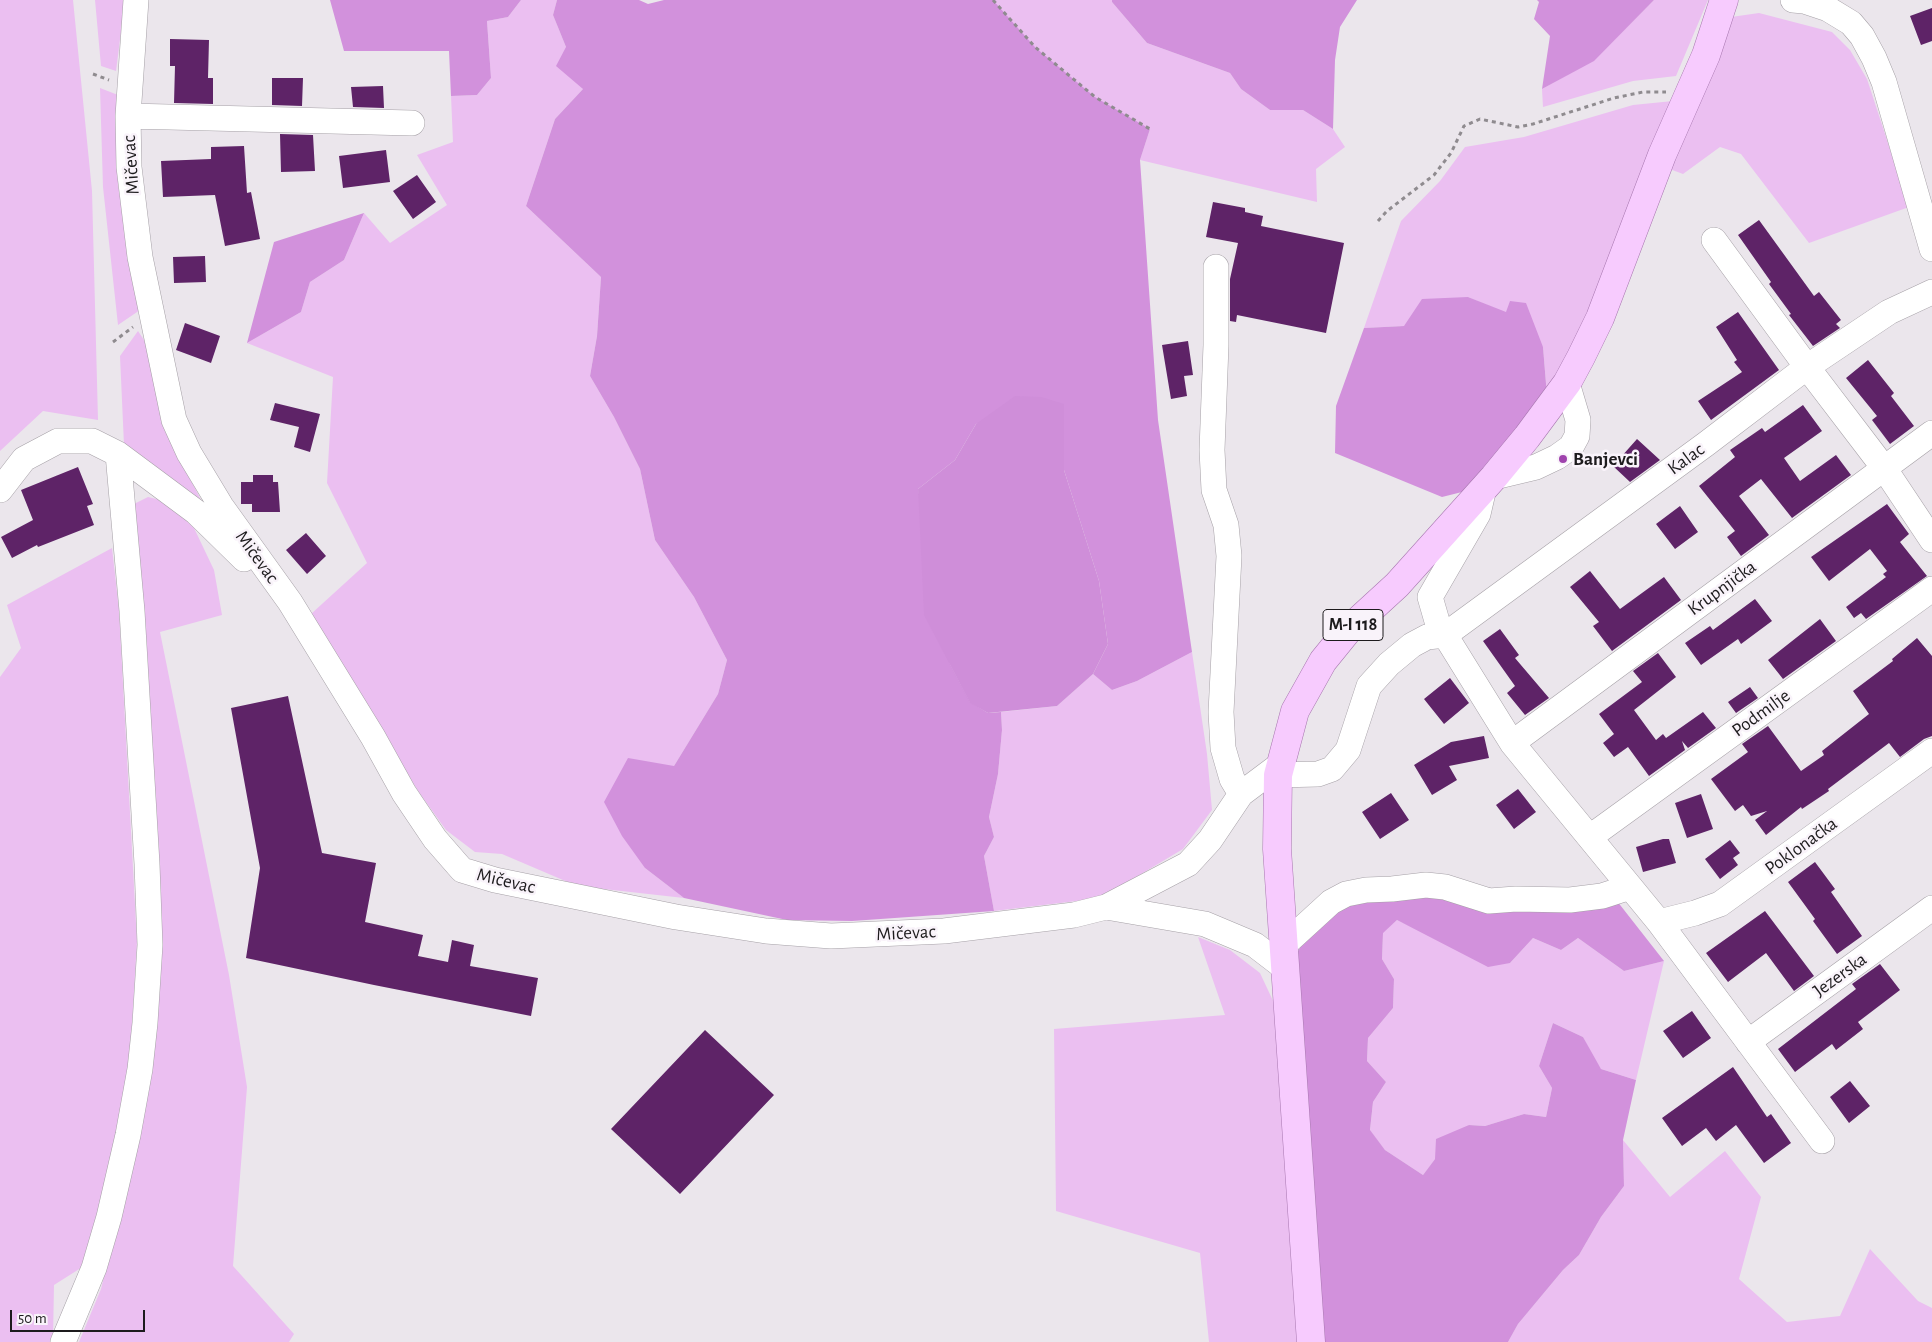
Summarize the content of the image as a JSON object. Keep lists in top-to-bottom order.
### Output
{
  "streets": {
    "main road": ["M-I 118"],
    "street": [
      "Mičevac",
      "Kalac",
      "Krupnjička",
      "Podmilje",
      "Poklonačka",
      "Jezerska"
    ]
  },
  "crossings": [
    ["Mičevac", "M-I 118"],
    ["Kalac", "M-I 118"]
  ],
  "places": ["Banjevci"],
  "scale_bar": "50 m"
}
